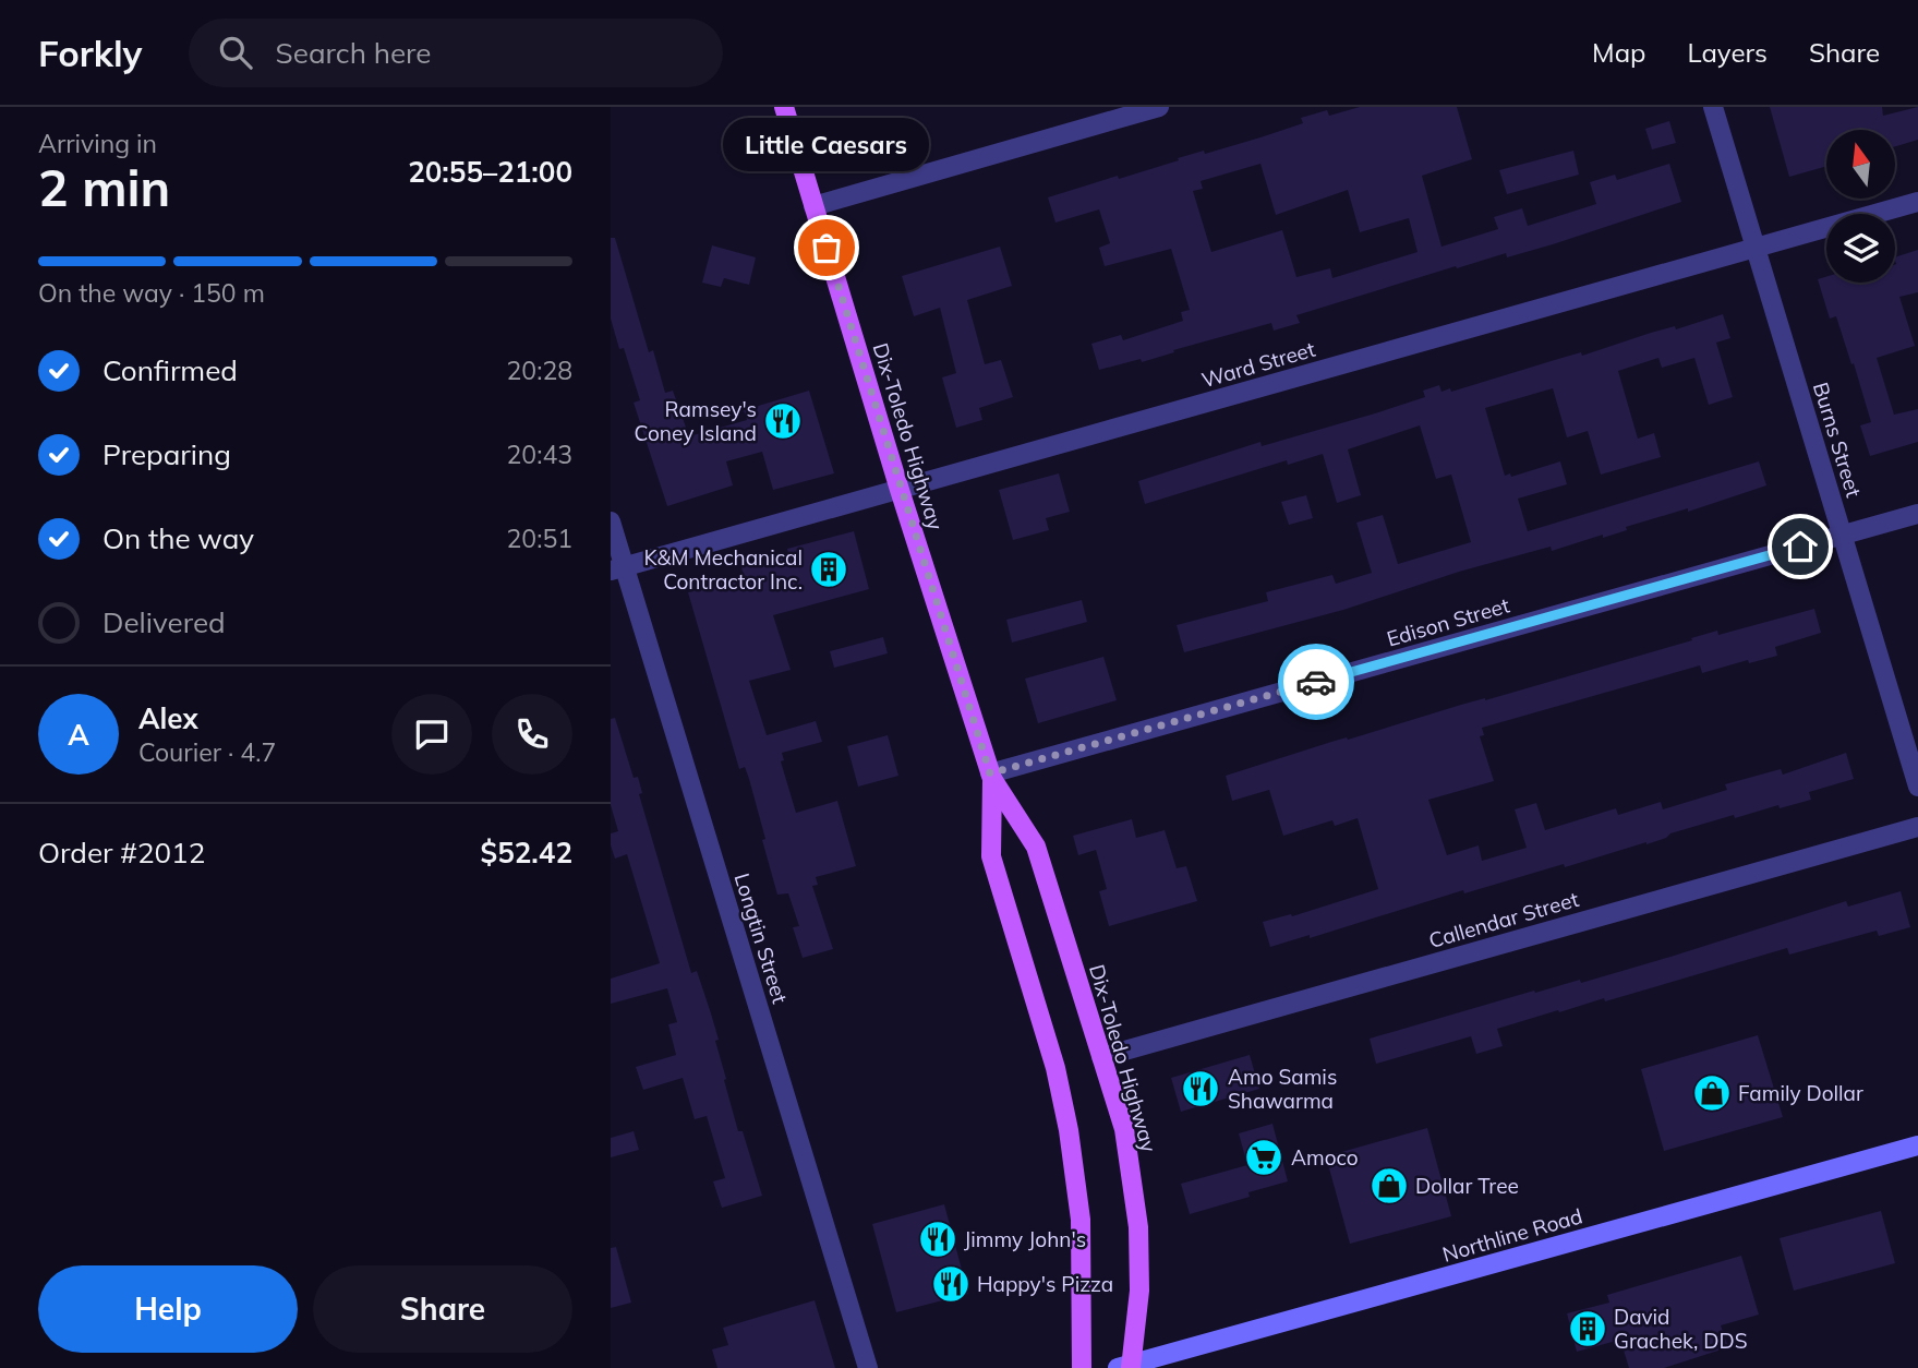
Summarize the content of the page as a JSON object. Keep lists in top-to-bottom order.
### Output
{
  "streets": {
    "main road": ["Dix-Toledo Highway", "Northline Road"],
    "street": [
      "Ward Street",
      "Burns Street",
      "Edison Street",
      "Callendar Street",
      "Longtin Street"
    ]
  },
  "crossings": [
    ["Ward Street", "Dix-Toledo Highway"],
    ["Ward Street", "Burns Street"],
    ["Ward Street", "Longtin Street"],
    ["Dix-Toledo Highway", "Edison Street"],
    ["Dix-Toledo Highway", "Callendar Street"],
    ["Dix-Toledo Highway", "Northline Road"],
    ["Burns Street", "Edison Street"]
  ],
  "places": {
    "other": ["Little Caesars"],
    "restaurant": [
      "Ramsey's Coney Island",
      "Amo Samis Shawarma",
      "Jimmy John's",
      "Happy's Pizza"
    ],
    "building": ["K&M Mechanical Contractor Inc.", "David Grachek, DDS"],
    "shop": ["Family Dollar", "Dollar Tree"],
    "supermarket": ["Amoco"]
  },
  "north": "top",
  "page": {
    "header": "Forkly",
    "search": "Search here",
    "nav": ["Map", "Layers", "Share"],
    "heading": ["2 min", "Arriving in", "20:55–21:00"],
    "panel": [
      "Alex",
      "Courier · 4.7",
      "Order #2012",
      "$52.42"
    ],
    "bubble": "Little Caesars",
    "bar": "On the way · 150 m",
    "list": [
      ["Confirmed", "20:28"],
      ["Preparing", "20:43"],
      ["On the way", "20:51"],
      "Delivered"
    ],
    "round": "A",
    "buttons": ["Help", "Share"]
  }
}
